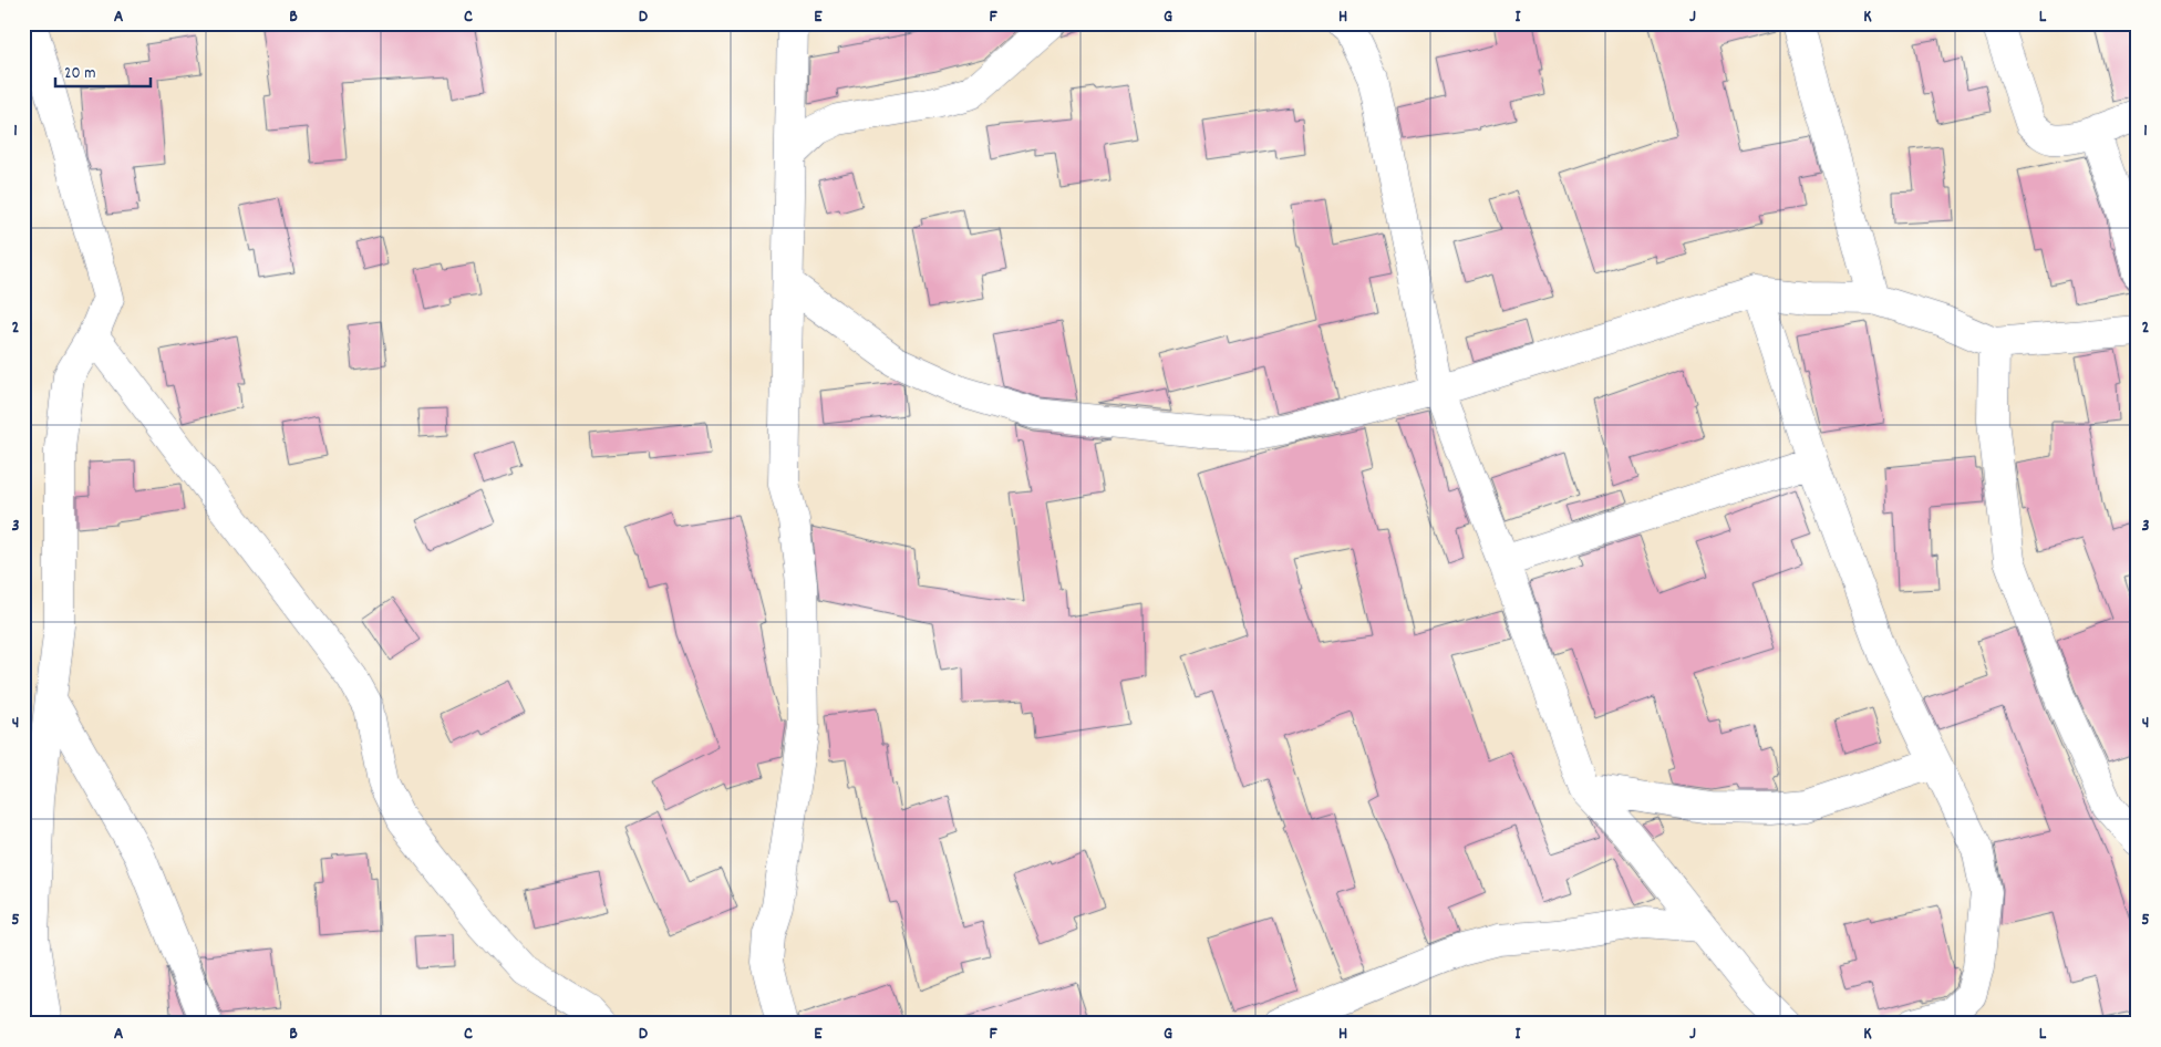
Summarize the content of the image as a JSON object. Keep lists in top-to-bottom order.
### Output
{
  "scale_bar": "20 m",
  "grid": {
    "columns": [
      "A",
      "B",
      "C",
      "D",
      "E",
      "F",
      "G",
      "H",
      "I",
      "J",
      "K",
      "L"
    ],
    "rows": [
      "1",
      "2",
      "3",
      "4",
      "5"
    ]
  }
}
